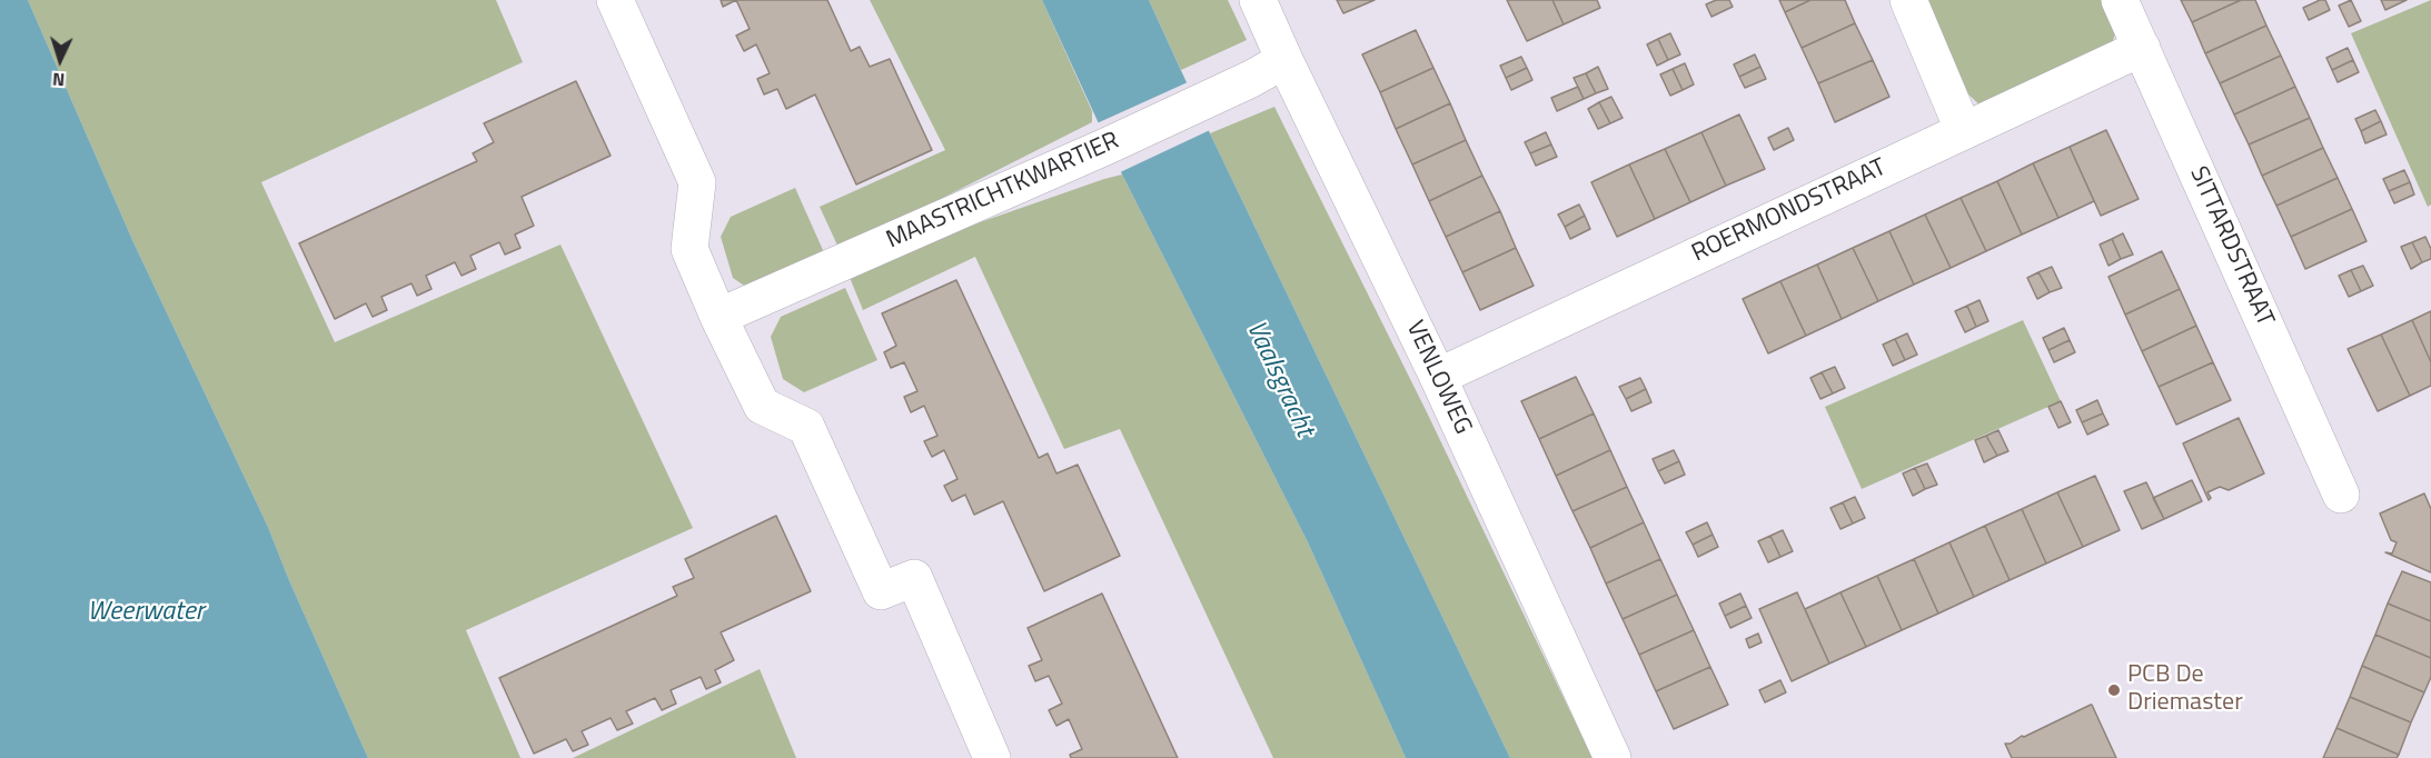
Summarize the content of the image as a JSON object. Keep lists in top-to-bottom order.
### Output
{
  "streets": {
    "street": [
      "MAASTRICHTKWARTIER",
      "ROERMONDSTRAAT",
      "SITTARDSTRAAT",
      "VENLOWEG"
    ]
  },
  "crossings": [
    ["MAASTRICHTKWARTIER", "VENLOWEG"],
    ["ROERMONDSTRAAT", "SITTARDSTRAAT"],
    ["ROERMONDSTRAAT", "VENLOWEG"]
  ],
  "water": ["Vaalsgracht", "Weerwater"],
  "places": ["PCB De Driemaster"],
  "north": "bottom"
}
